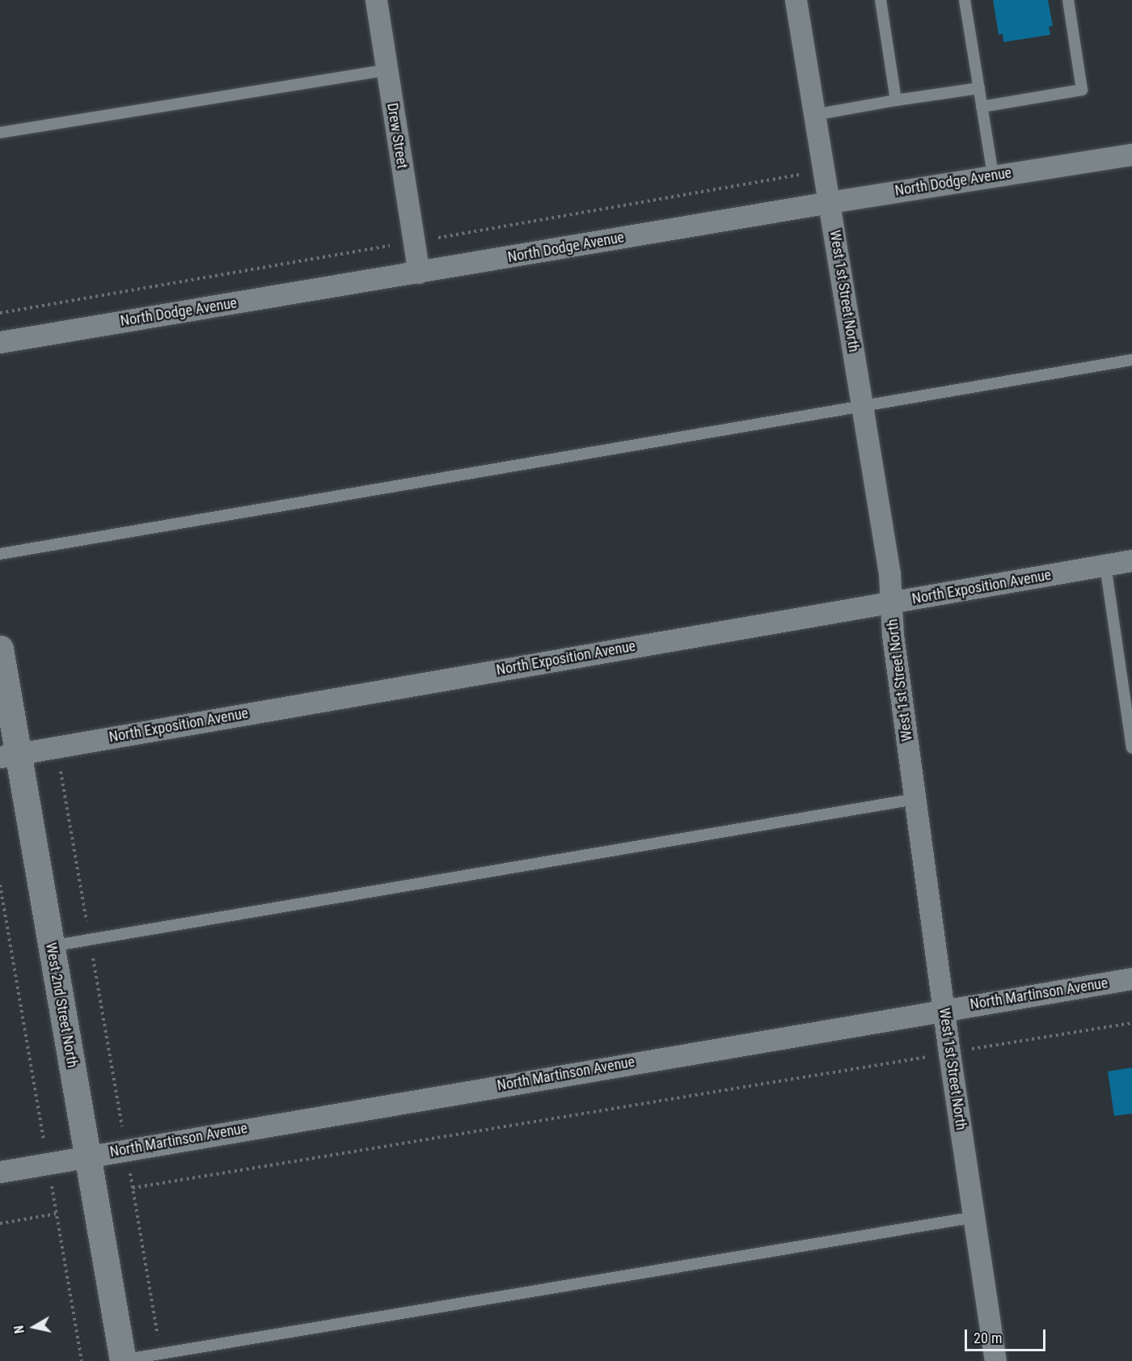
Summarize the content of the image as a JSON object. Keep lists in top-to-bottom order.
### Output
{
  "streets": {
    "street": [
      "Drew Street",
      "North Dodge Avenue",
      "West 1st Street North",
      "North Exposition Avenue",
      "North Martinson Avenue",
      "West 2nd Street North"
    ]
  },
  "crossings": [
    ["Drew Street", "North Dodge Avenue"],
    ["North Dodge Avenue", "West 1st Street North"],
    ["West 1st Street North", "North Exposition Avenue"],
    ["West 1st Street North", "North Martinson Avenue"],
    ["North Exposition Avenue", "West 2nd Street North"],
    ["North Martinson Avenue", "West 2nd Street North"]
  ],
  "scale_bar": "20 m",
  "north": "left"
}
